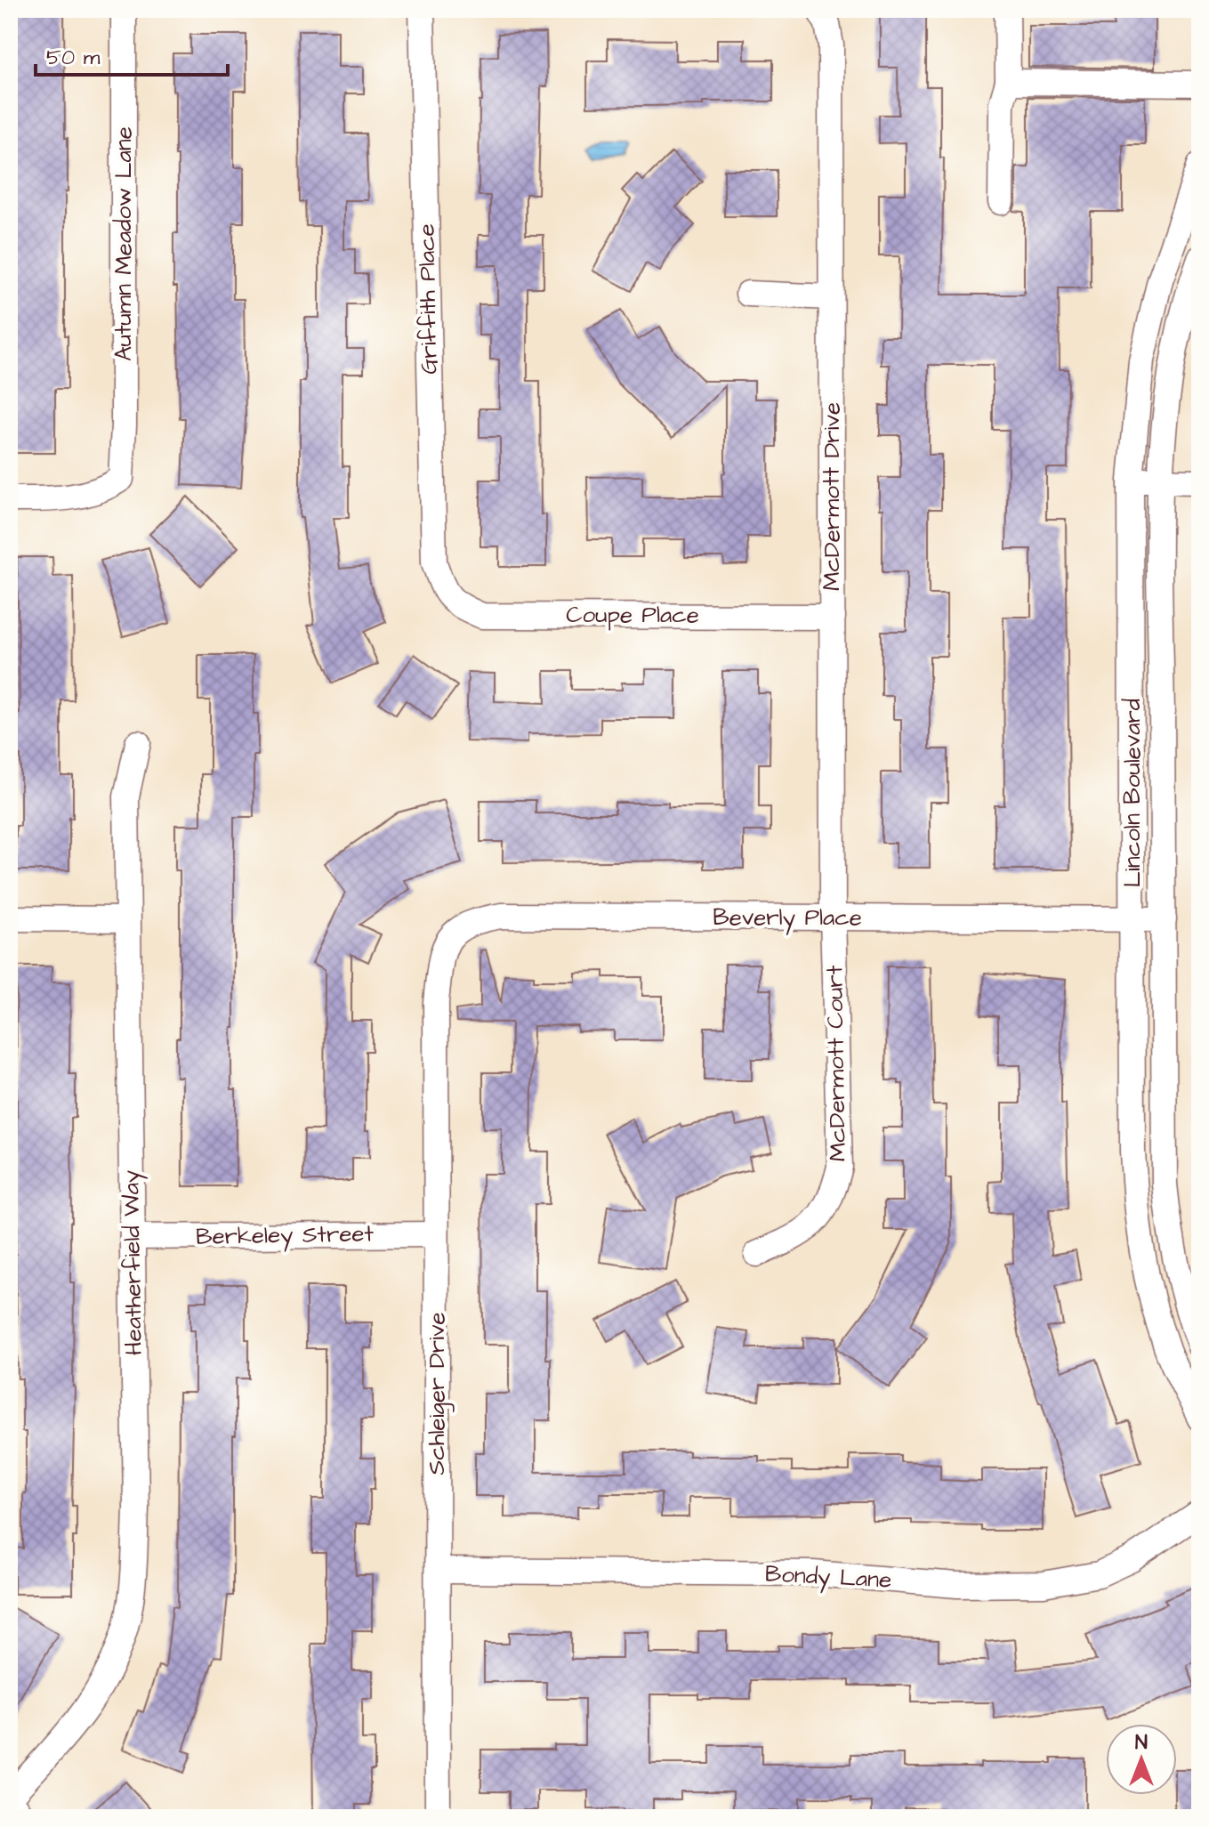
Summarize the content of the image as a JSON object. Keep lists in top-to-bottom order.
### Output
{
  "streets": {
    "street": [
      "Autumn Meadow Lane",
      "Griffith Place",
      "McDermott Drive",
      "Coupe Place",
      "Lincoln Boulevard",
      "Beverly Place",
      "McDermott Court",
      "Berkeley Street",
      "Heatherfield Way",
      "Schleiger Drive",
      "Bondy Lane"
    ]
  },
  "crossings": [
    ["Griffith Place", "Coupe Place"],
    ["McDermott Drive", "Coupe Place"],
    ["McDermott Drive", "Beverly Place"],
    ["McDermott Drive", "McDermott Court"],
    ["Lincoln Boulevard", "Beverly Place"],
    ["Beverly Place", "McDermott Court"],
    ["Beverly Place", "Schleiger Drive"],
    ["Berkeley Street", "Heatherfield Way"],
    ["Berkeley Street", "Schleiger Drive"],
    ["Schleiger Drive", "Bondy Lane"]
  ],
  "scale_bar": "50 m",
  "north": "top"
}
